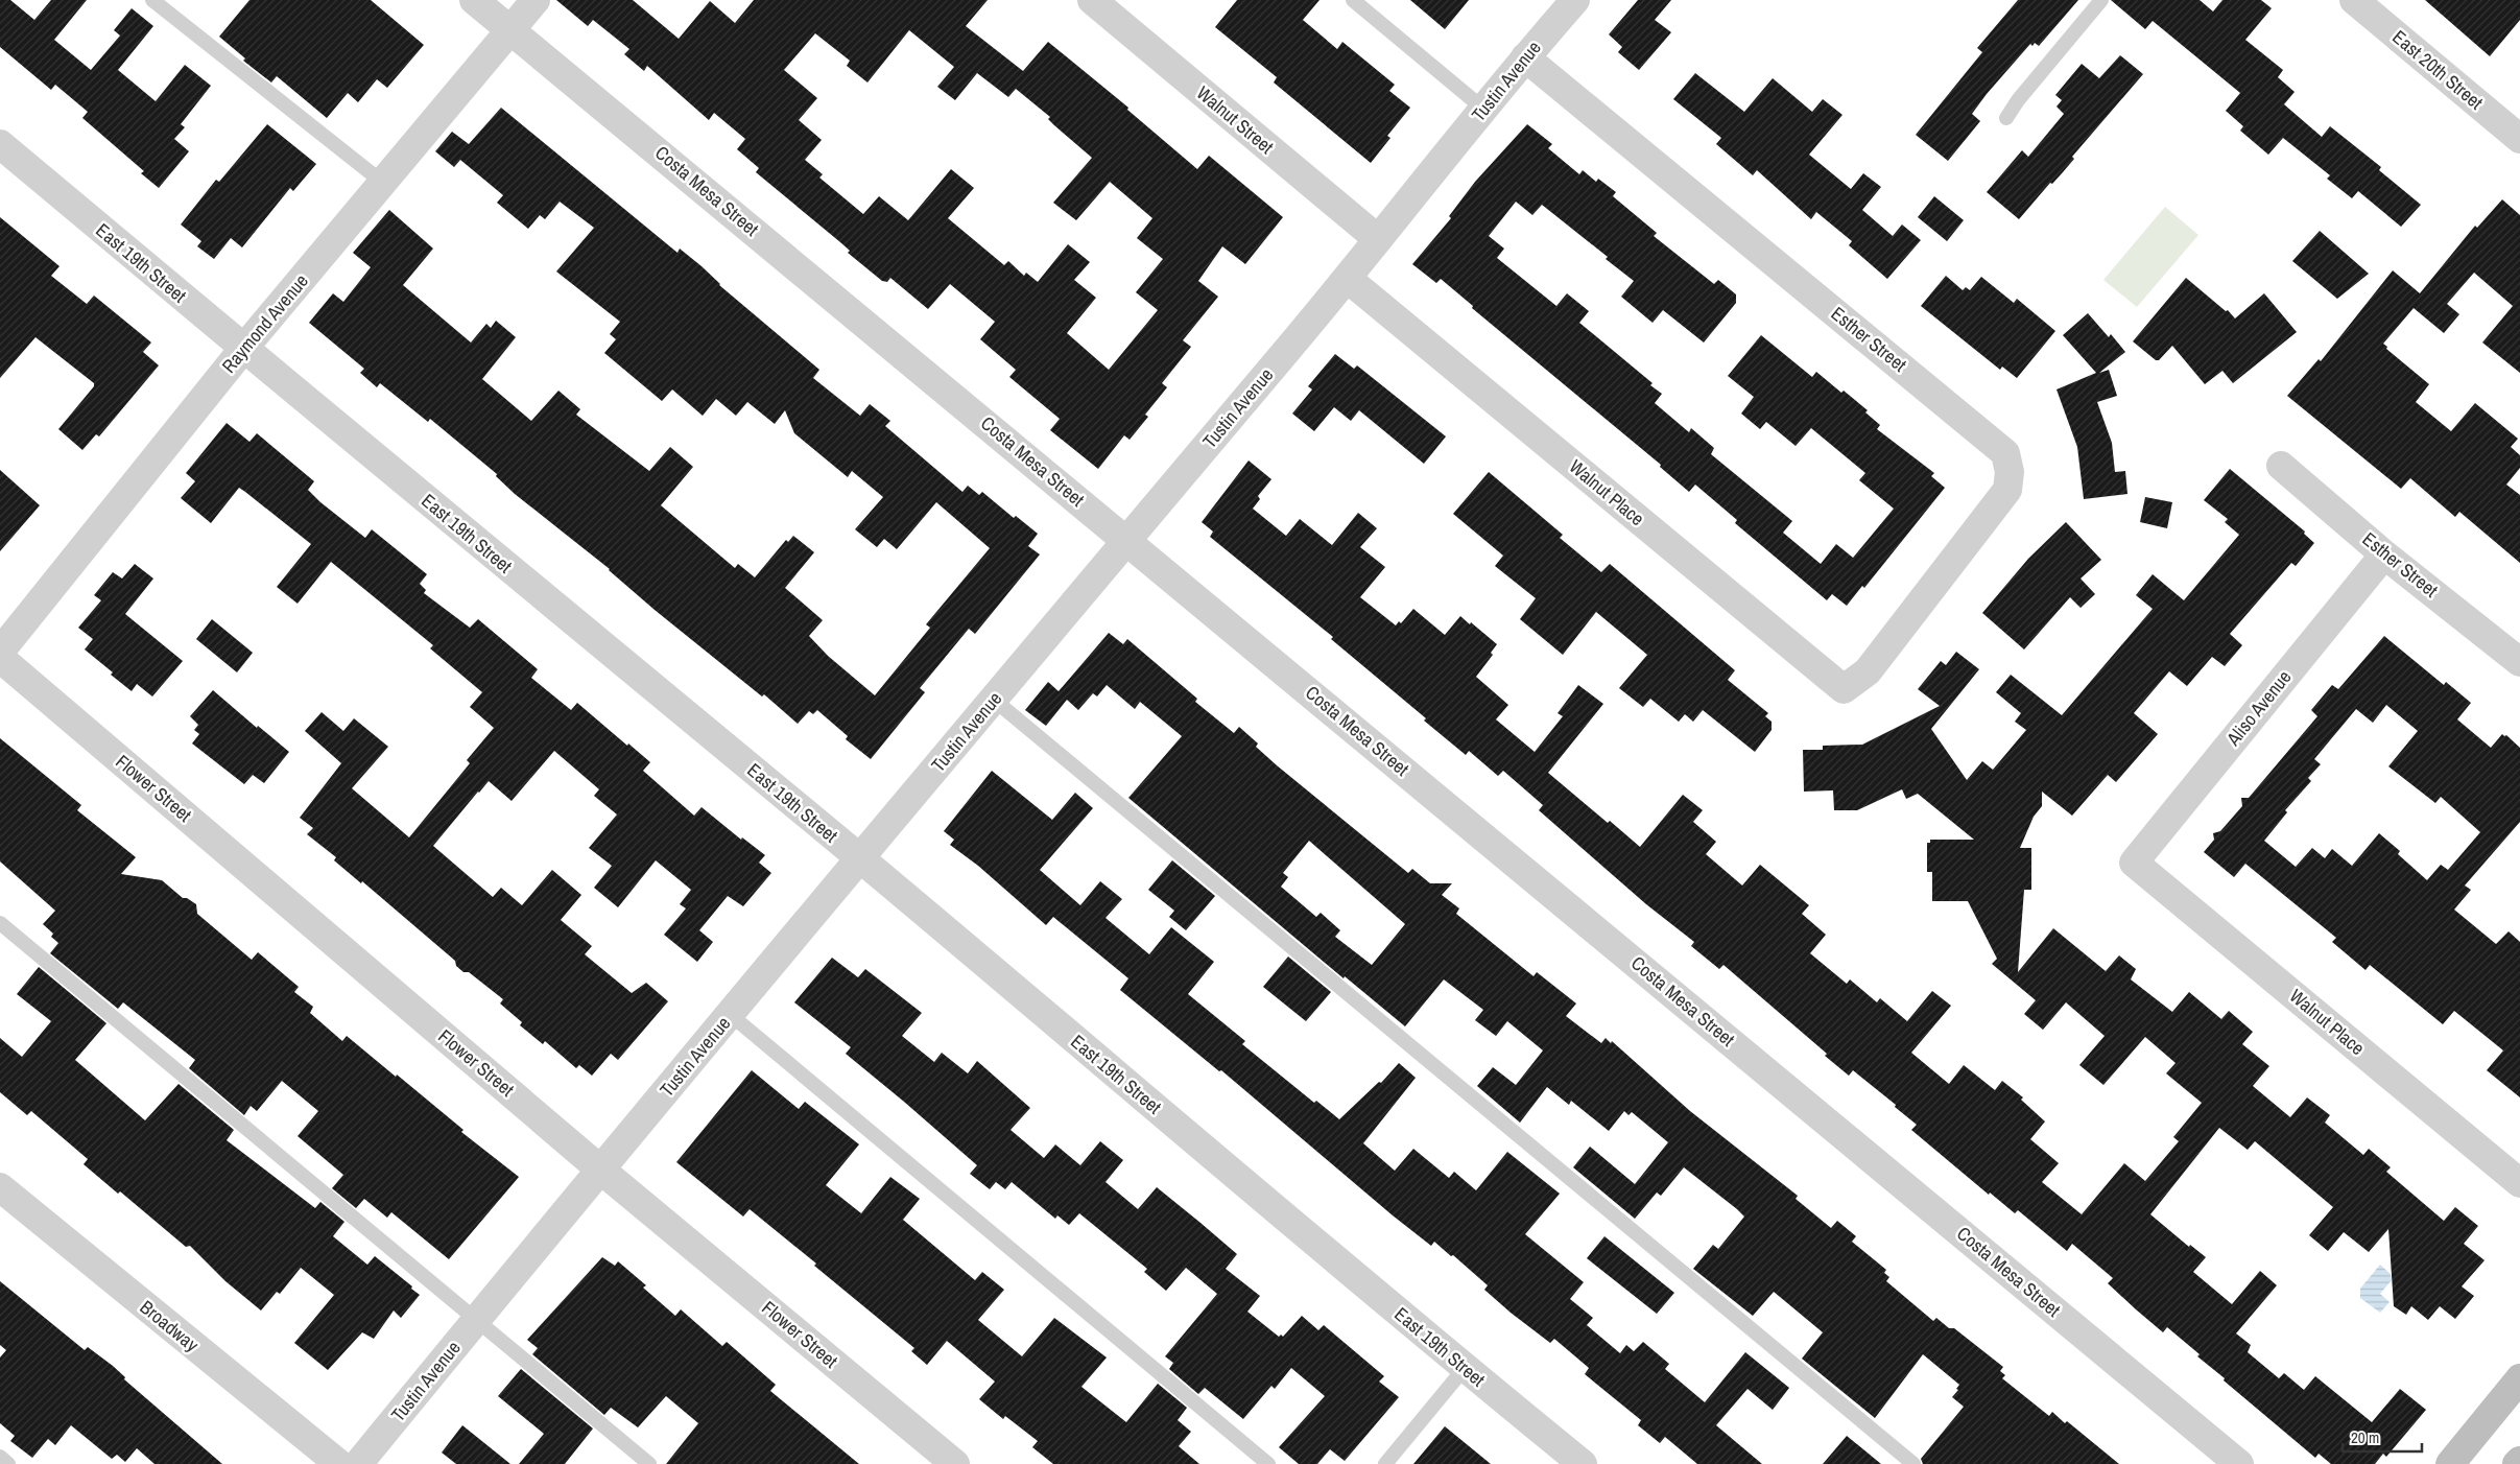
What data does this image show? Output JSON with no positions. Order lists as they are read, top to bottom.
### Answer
{
  "streets": {
    "street": [
      "East 20th Street",
      "Tustin Avenue",
      "Walnut Street",
      "Costa Mesa Street",
      "East 19th Street",
      "Raymond Avenue",
      "Esther Street",
      "Walnut Place",
      "Aliso Avenue",
      "Flower Street",
      "Broadway"
    ]
  },
  "crossings": [
    ["Tustin Avenue", "Walnut Street"],
    ["Tustin Avenue", "Costa Mesa Street"],
    ["Tustin Avenue", "East 19th Street"],
    ["Tustin Avenue", "Esther Street"],
    ["Tustin Avenue", "Walnut Place"],
    ["Tustin Avenue", "Flower Street"],
    ["Costa Mesa Street", "Raymond Avenue"],
    ["East 19th Street", "Raymond Avenue"],
    ["Esther Street", "Walnut Place"],
    ["Esther Street", "Aliso Avenue"],
    ["Walnut Place", "Aliso Avenue"]
  ],
  "scale_bar": "20 m"
}
